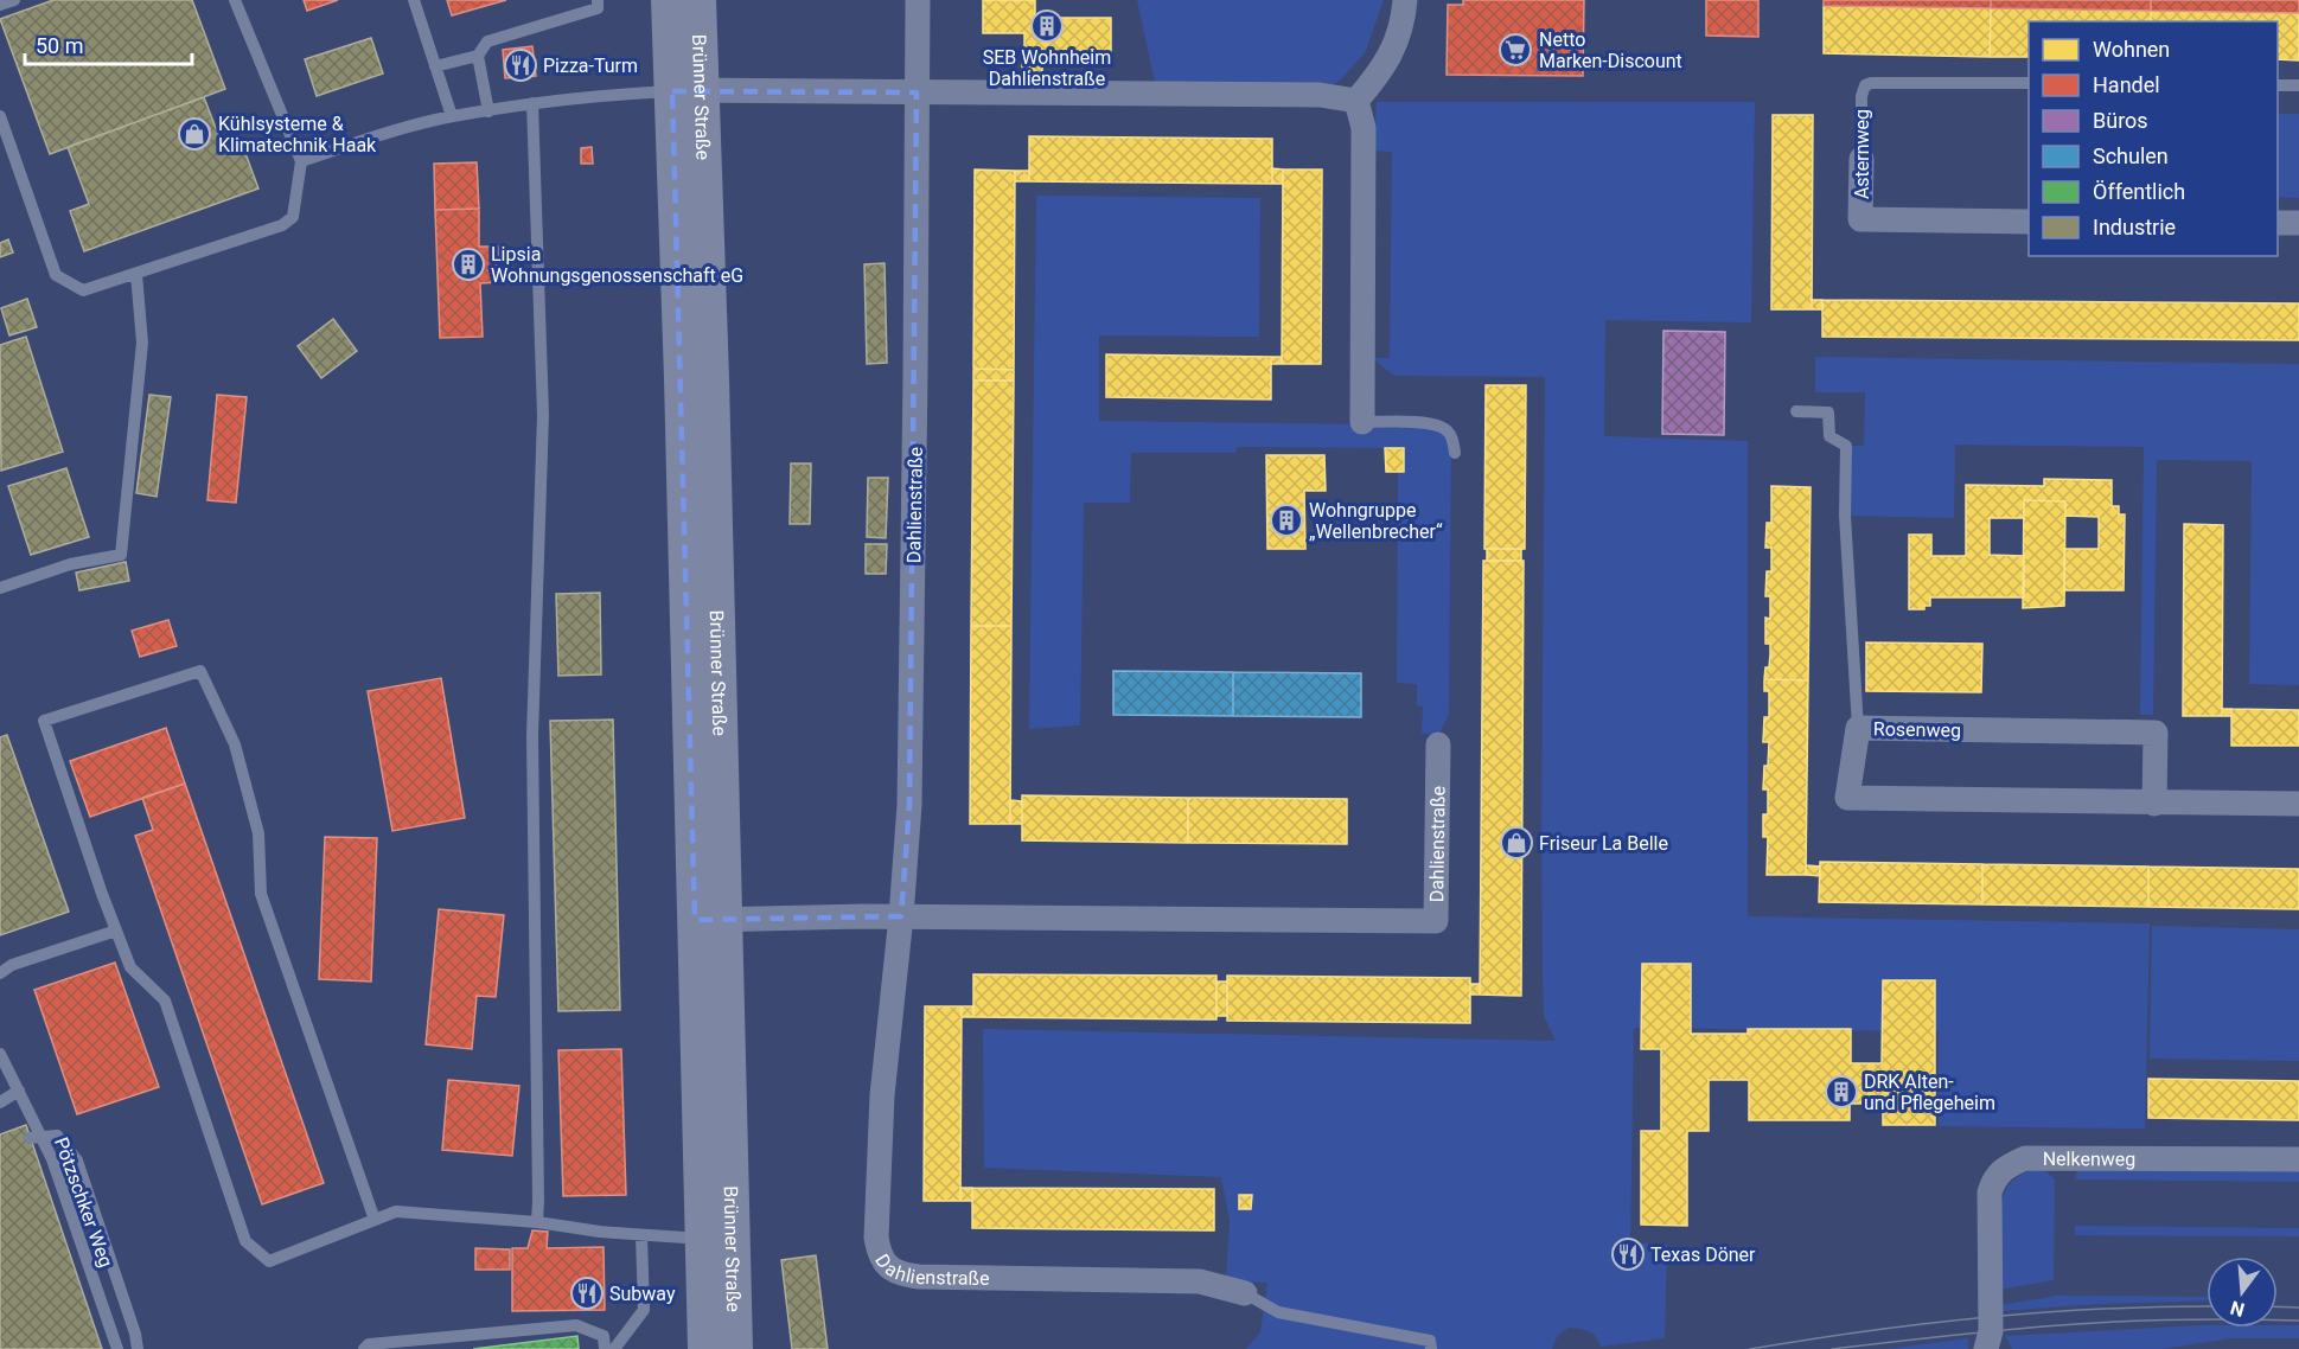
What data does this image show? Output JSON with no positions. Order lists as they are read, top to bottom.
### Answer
{
  "streets": {
    "main road": ["Brünner Straße"],
    "street": [
      "Asternweg",
      "Dahlienstraße",
      "Rosenweg",
      "Nelkenweg"
    ],
    "lane": ["Pötzschker Weg"]
  },
  "crossings": [
    ["Brünner Straße", "Dahlienstraße"]
  ],
  "places": {
    "building": [
      "SEB Wohnheim Dahlienstraße",
      "Lipsia Wohnungsgenossenschaft eG",
      "Wohngruppe „Wellenbrecher“",
      "DRK Alten- und Pflegeheim"
    ],
    "supermarket": ["Netto Marken-Discount"],
    "restaurant": ["Pizza-Turm", "Texas Döner", "Subway"],
    "shop": ["Kühlsysteme & Klimatechnik Haak", "Friseur La Belle"]
  },
  "legend": [
    "Wohnen",
    "Handel",
    "Büros",
    "Schulen",
    "Öffentlich",
    "Industrie"
  ],
  "scale_bar": "50 m",
  "north": "bottom"
}
